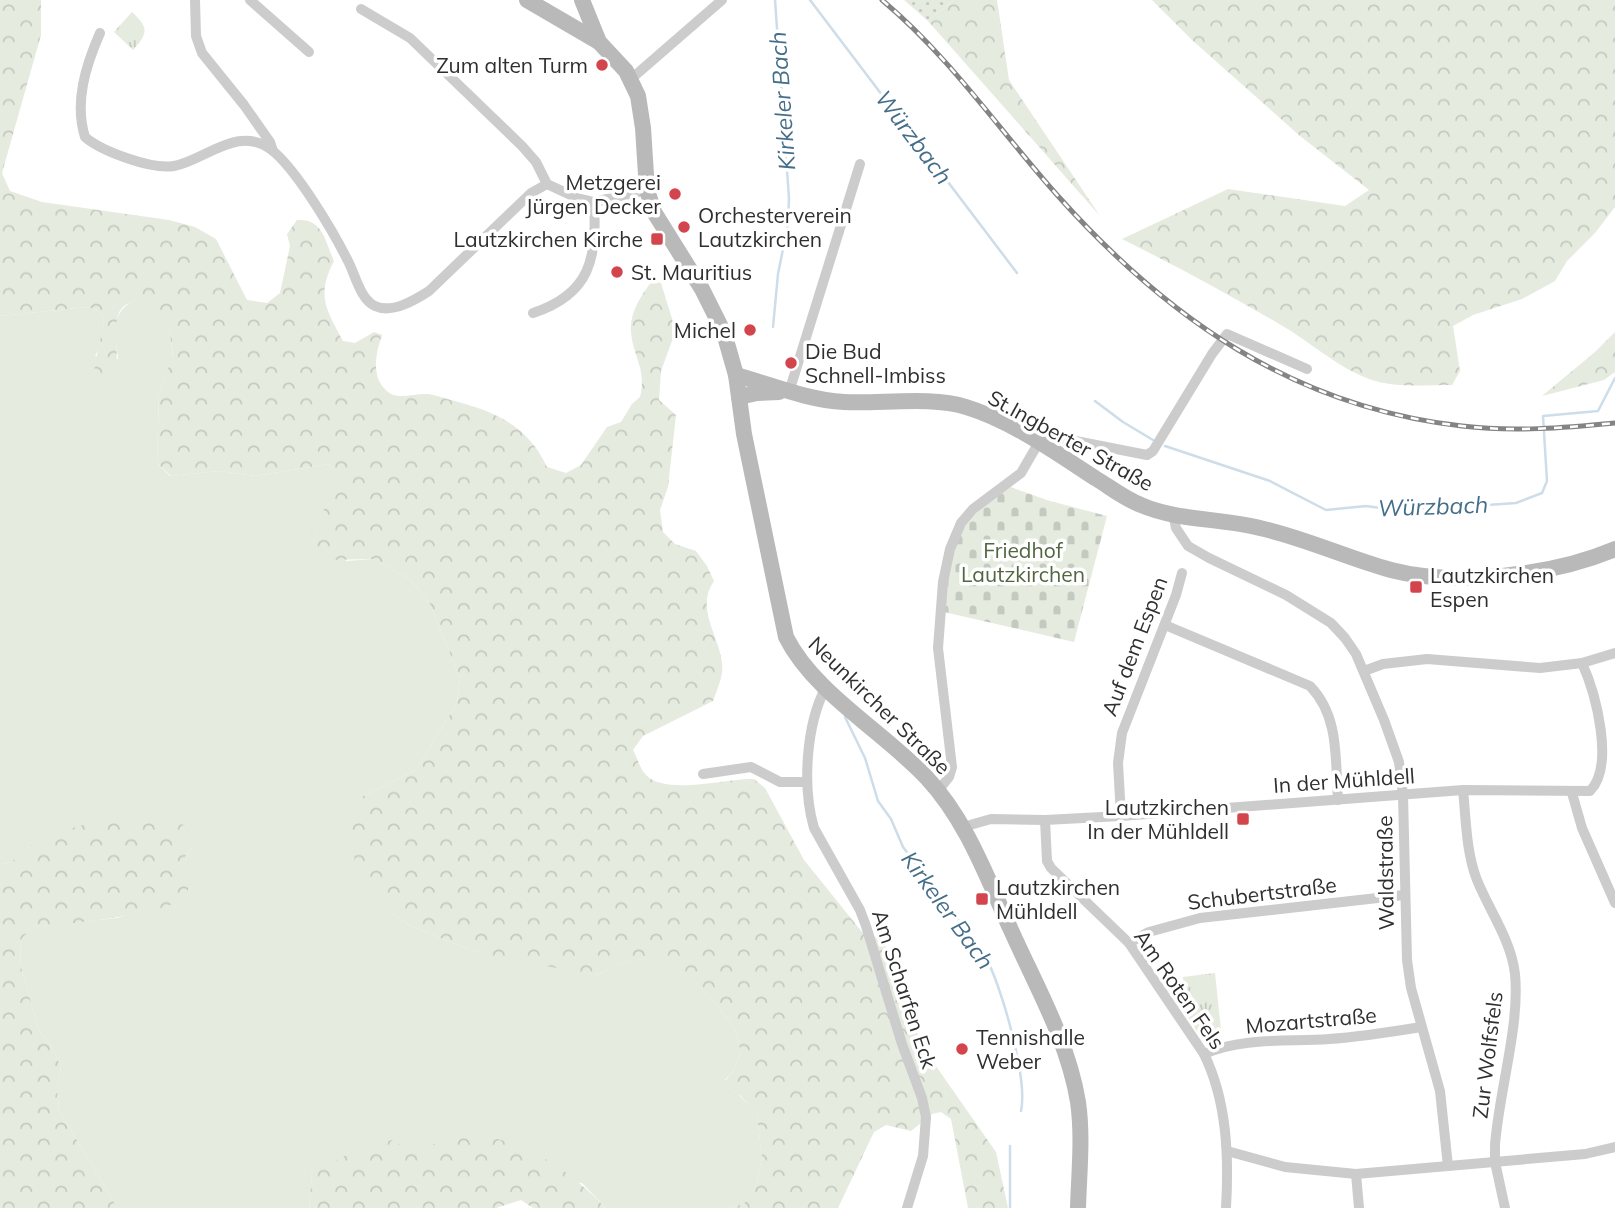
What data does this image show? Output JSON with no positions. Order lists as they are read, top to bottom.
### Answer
{
  "streets": {
    "main road": ["St.Ingberter Straße", "Neunkircher Straße"],
    "street": [
      "Auf dem Espen",
      "In der Mühldell",
      "Waldstraße",
      "Schubertstraße",
      "Am Scharfen Eck",
      "Am Roten Fels",
      "Mozartstraße",
      "Zur Wolfsfels"
    ]
  },
  "crossings": [
    ["St.Ingberter Straße", "Neunkircher Straße"],
    ["St.Ingberter Straße", "Waldstraße"],
    ["Auf dem Espen", "In der Mühldell"],
    ["Neunkircher Straße", "In der Mühldell"],
    ["Neunkircher Straße", "Am Scharfen Eck"],
    ["In der Mühldell", "Waldstraße"],
    ["In der Mühldell", "Am Roten Fels"],
    ["In der Mühldell", "Zur Wolfsfels"],
    ["Waldstraße", "Schubertstraße"],
    ["Waldstraße", "Mozartstraße"],
    ["Schubertstraße", "Am Roten Fels"],
    ["Am Roten Fels", "Mozartstraße"]
  ],
  "water": ["Kirkeler Bach", "Würzbach"],
  "parks": ["Friedhof Lautzkirchen"],
  "places": {
    "other": [
      "Zum alten Turm",
      "Metzgerei Jürgen Decker",
      "Orchesterverein Lautzkirchen",
      "St. Mauritius",
      "Michel",
      "Die Bud Schnell-Imbiss",
      "Tennishalle Weber"
    ],
    "transit": [
      "Lautzkirchen Kirche",
      "Lautzkirchen Espen",
      "Lautzkirchen In der Mühldell",
      "Lautzkirchen Mühldell"
    ]
  }
}
